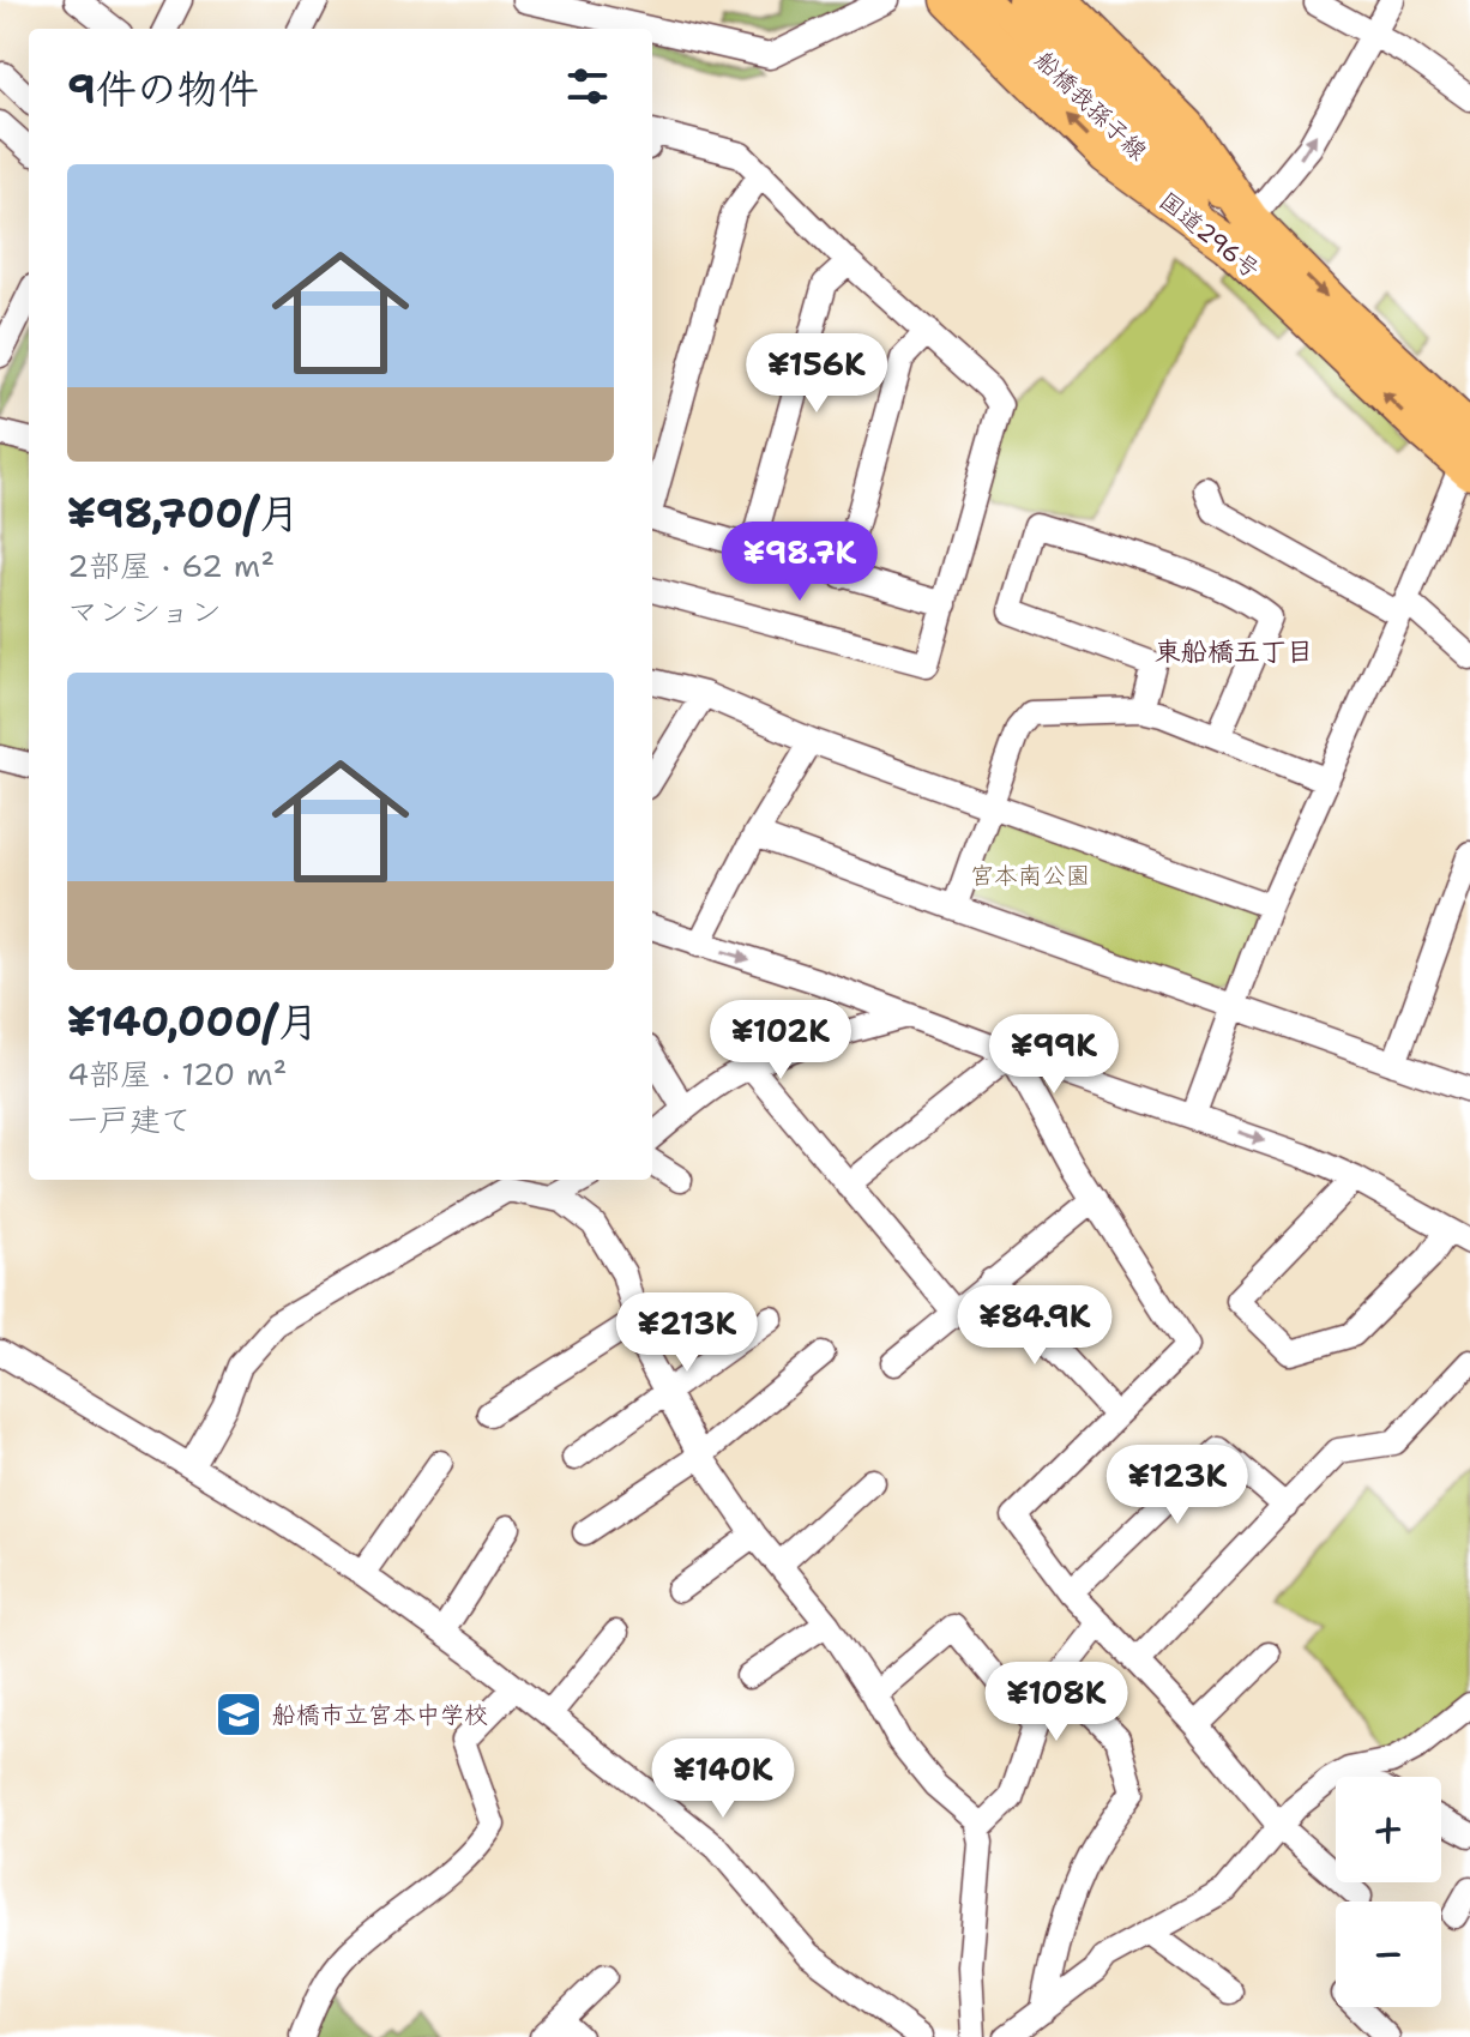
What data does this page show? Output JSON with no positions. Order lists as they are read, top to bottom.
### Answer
{
  "streets": {
    "highway": ["国道296号"],
    "main road": ["船橋我孫子線"]
  },
  "districts": ["東船橋五丁目"],
  "parks": ["宮本南公園"],
  "places": {
    "school or university": ["船橋市立宮本中学校"]
  },
  "page": {
    "heading": "9件の物件",
    "list": [
      {
        "name": "¥98,700/月",
        "note": "2部屋 · 62 m² · マンション"
      },
      {
        "name": "¥140,000/月",
        "note": "4部屋 · 120 m² · 一戸建て"
      }
    ],
    "price": [
      "¥156K",
      "¥98.7K",
      "¥102K",
      "¥99K",
      "¥84.9K",
      "¥213K",
      "¥123K",
      "¥108K",
      "¥140K"
    ],
    "map_buttons": ["+", "−"]
  }
}
